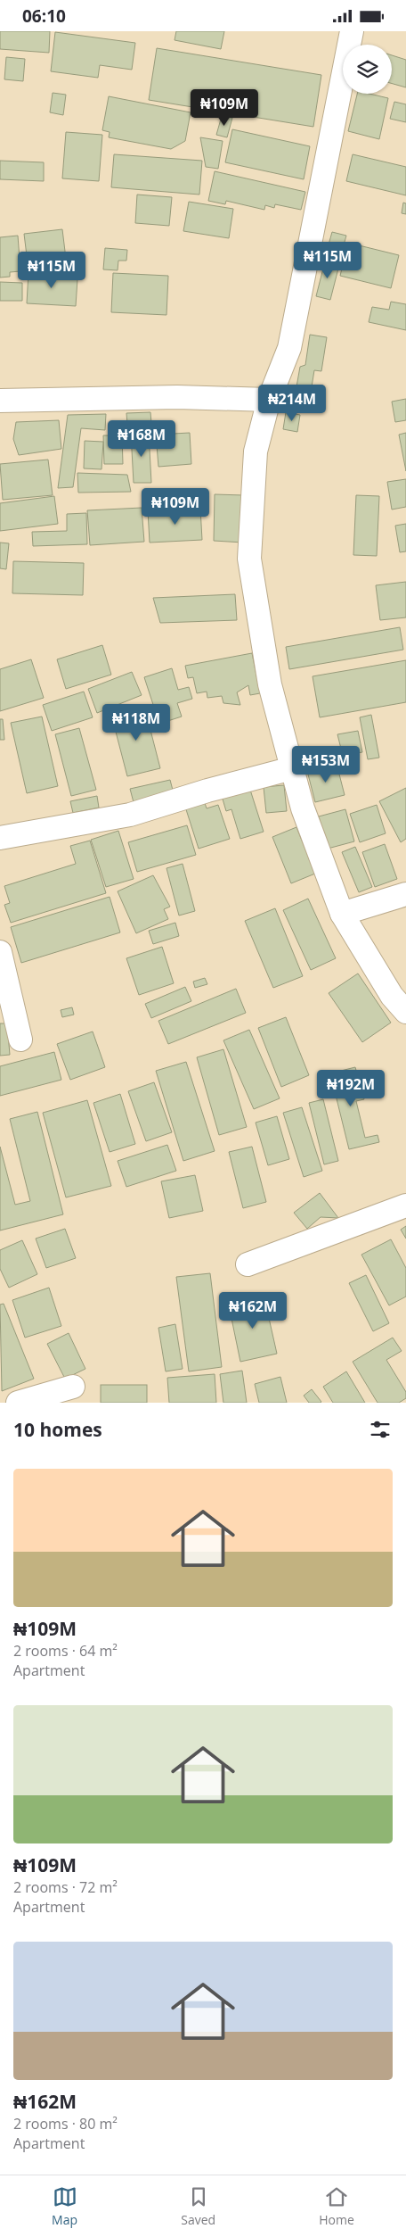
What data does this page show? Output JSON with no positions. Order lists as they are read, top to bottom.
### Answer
{
  "page": {
    "status": "06:10",
    "price": [
      "₦109M",
      "₦115M",
      "₦115M",
      "₦214M",
      "₦168M",
      "₦109M",
      "₦118M",
      "₦153M",
      "₦192M",
      "₦162M"
    ],
    "heading": "10 homes",
    "list": [
      {
        "name": "₦109M",
        "note": "2 rooms · 64 m² · Apartment"
      },
      {
        "name": "₦109M",
        "note": "2 rooms · 72 m² · Apartment"
      },
      {
        "name": "₦162M",
        "note": "2 rooms · 80 m² · Apartment"
      }
    ],
    "tabs": ["Map", "Saved", "Home"]
  }
}
